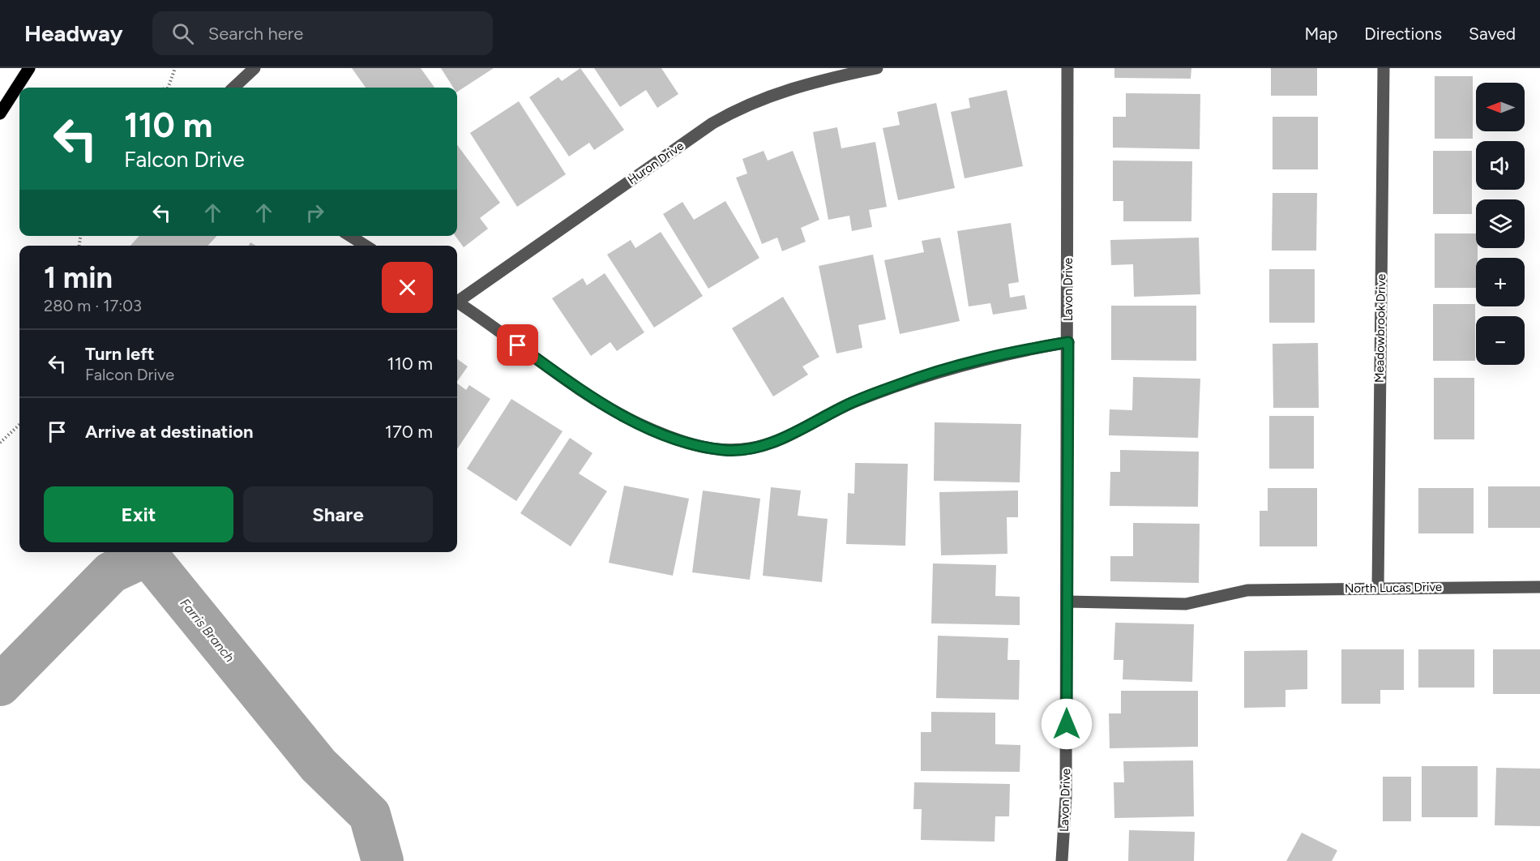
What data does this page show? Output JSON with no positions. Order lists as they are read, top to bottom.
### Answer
{
  "streets": {
    "street": [
      "Huron Drive",
      "Lavon Drive",
      "Meadowbrook Drive",
      "North Lucas Drive"
    ]
  },
  "crossings": [
    ["Lavon Drive", "North Lucas Drive"],
    ["Meadowbrook Drive", "North Lucas Drive"]
  ],
  "water": ["Farris Branch"],
  "north": "left",
  "page": {
    "header": "Headway",
    "search": "Search here",
    "nav": ["Map", "Directions", "Saved"],
    "map_buttons": ["+", "−"],
    "turn": ["110 m", "Falcon Drive"],
    "heading": ["1 min", "280 m · 17:03"],
    "list": [
      {
        "name": "Turn left",
        "note": "Falcon Drive",
        "value": "110 m"
      },
      {
        "name": "Arrive at destination",
        "value": "170 m"
      }
    ],
    "buttons": ["Exit", "Share"]
  }
}
